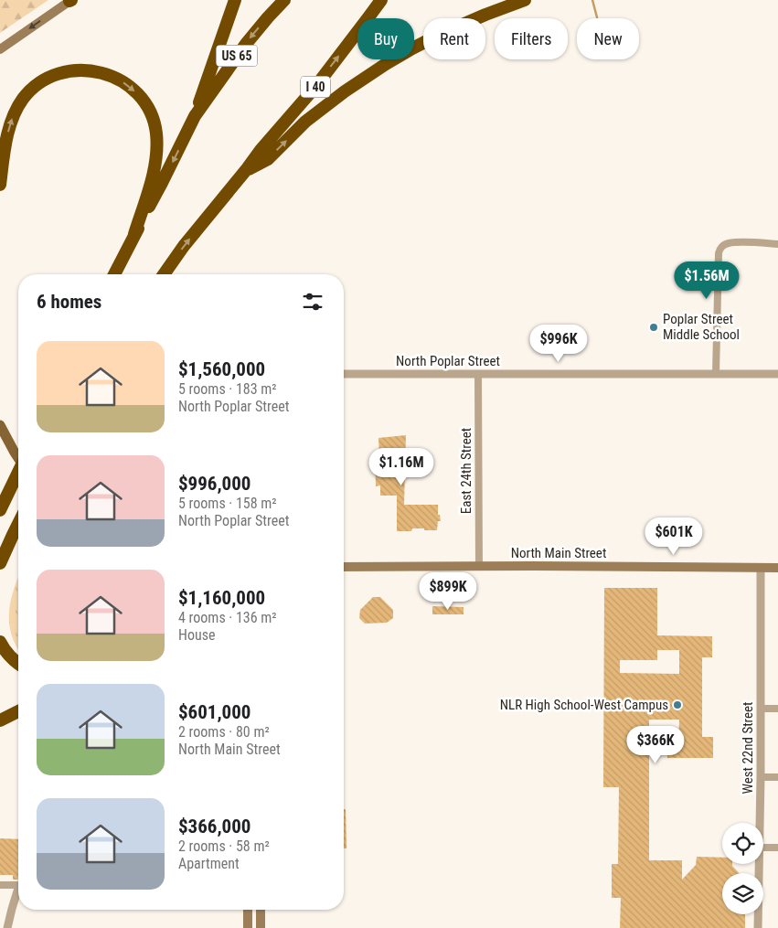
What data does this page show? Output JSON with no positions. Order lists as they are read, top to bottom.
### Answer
{
  "streets": {
    "highway": ["US 65", "I 40"],
    "main road": ["North Main Street"],
    "street": ["North Poplar Street", "East 24th Street", "West 22nd Street"]
  },
  "crossings": [
    ["North Poplar Street", "East 24th Street"],
    ["East 24th Street", "North Main Street"],
    ["North Main Street", "West 22nd Street"]
  ],
  "places": ["Poplar Street Middle School", "NLR High School-West Campus"],
  "page": {
    "chip": [
      "Buy",
      "Rent",
      "Filters",
      "New"
    ],
    "price": [
      "$1.56M",
      "$996K",
      "$1.16M",
      "$601K",
      "$899K",
      "$366K"
    ],
    "heading": "6 homes",
    "list": [
      {
        "name": "$1,560,000",
        "note": "5 rooms · 183 m² · North Poplar Street"
      },
      {
        "name": "$996,000",
        "note": "5 rooms · 158 m² · North Poplar Street"
      },
      {
        "name": "$1,160,000",
        "note": "4 rooms · 136 m² · House"
      },
      {
        "name": "$601,000",
        "note": "2 rooms · 80 m² · North Main Street"
      },
      {
        "name": "$366,000",
        "note": "2 rooms · 58 m² · Apartment"
      }
    ]
  }
}
